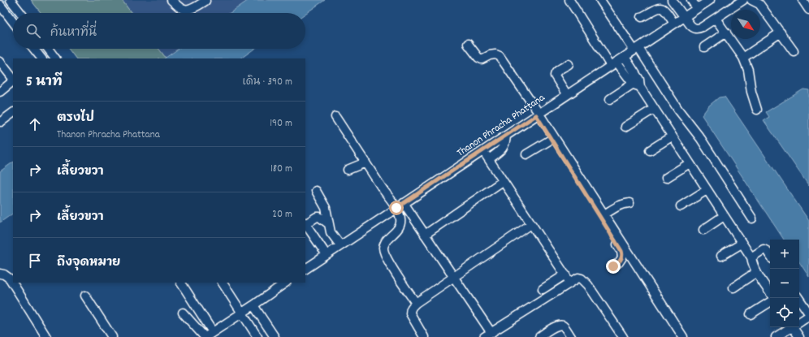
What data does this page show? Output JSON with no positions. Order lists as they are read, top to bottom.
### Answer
{
  "streets": {
    "street": ["Thanon Phracha Phattana"]
  },
  "north": "bottom right",
  "page": {
    "search": "ค้นหาที่นี่",
    "heading": ["5 นาที", "เดิน · 390 m"],
    "list": [
      ["ตรงไป", "Thanon Phracha Phattana", "190 m"],
      ["เลี้ยวขวา", "180 m"],
      ["เลี้ยวขวา", "20 m"],
      "ถึงจุดหมาย"
    ],
    "map_buttons": ["+", "−"]
  }
}
